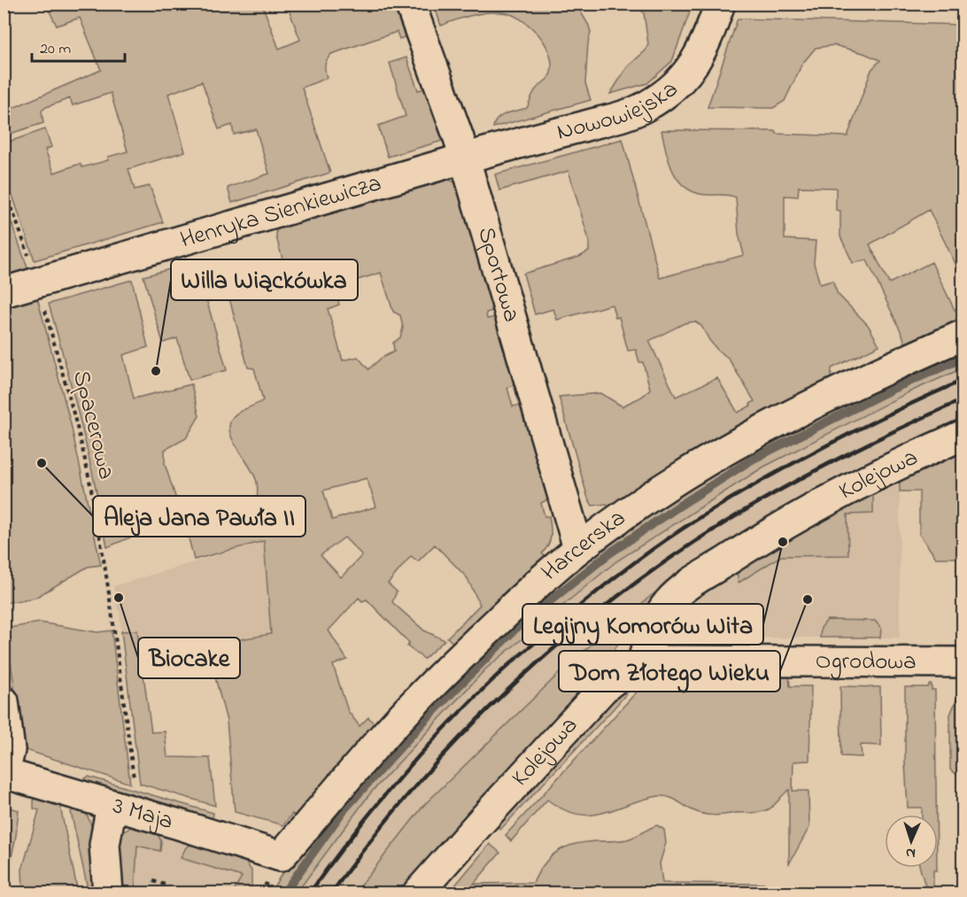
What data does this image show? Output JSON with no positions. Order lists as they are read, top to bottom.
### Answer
{
  "streets": {
    "street": [
      "Nowowiejska",
      "Henryka Sienkiewicza",
      "Sportowa",
      "Kolejowa",
      "Harcerska",
      "Ogrodowa",
      "3 Maja"
    ],
    "path": ["Spacerowa"]
  },
  "crossings": [
    ["Nowowiejska", "Henryka Sienkiewicza"],
    ["Nowowiejska", "Sportowa"],
    ["Henryka Sienkiewicza", "Sportowa"],
    ["Sportowa", "Harcerska"],
    ["Kolejowa", "Ogrodowa"],
    ["Harcerska", "3 Maja"]
  ],
  "places": [
    "Willa Wiąckówka",
    "Aleja Jana Pawła II",
    "Legijny Komorów Wita",
    "Biocake",
    "Dom Złotego Wieku"
  ],
  "scale_bar": "20 m",
  "north": "bottom"
}
